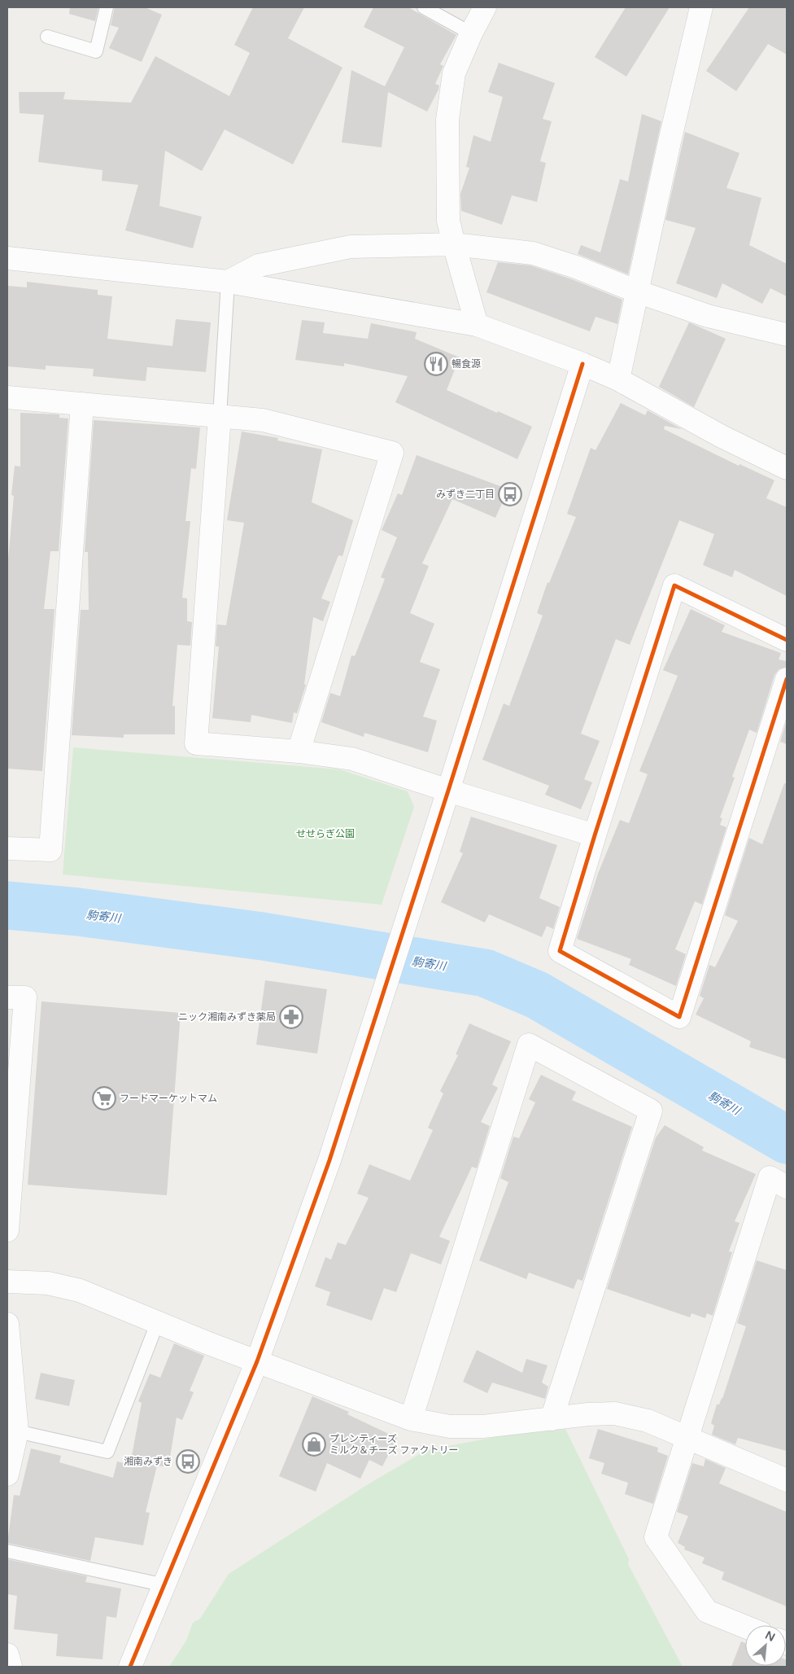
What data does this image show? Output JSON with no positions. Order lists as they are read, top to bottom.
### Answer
{
  "water": ["駒寄川"],
  "parks": ["せせらぎ公園"],
  "places": {
    "restaurant": ["暢食源"],
    "bus stop": ["みずき二丁目", "湘南みずき"],
    "pharmacy": ["ニック湘南みずき薬局"],
    "supermarket": ["フードマーケットマム"],
    "shop": ["プレンティーズ ミルク＆チーズ ファクトリー"]
  },
  "north": "top right"
}
